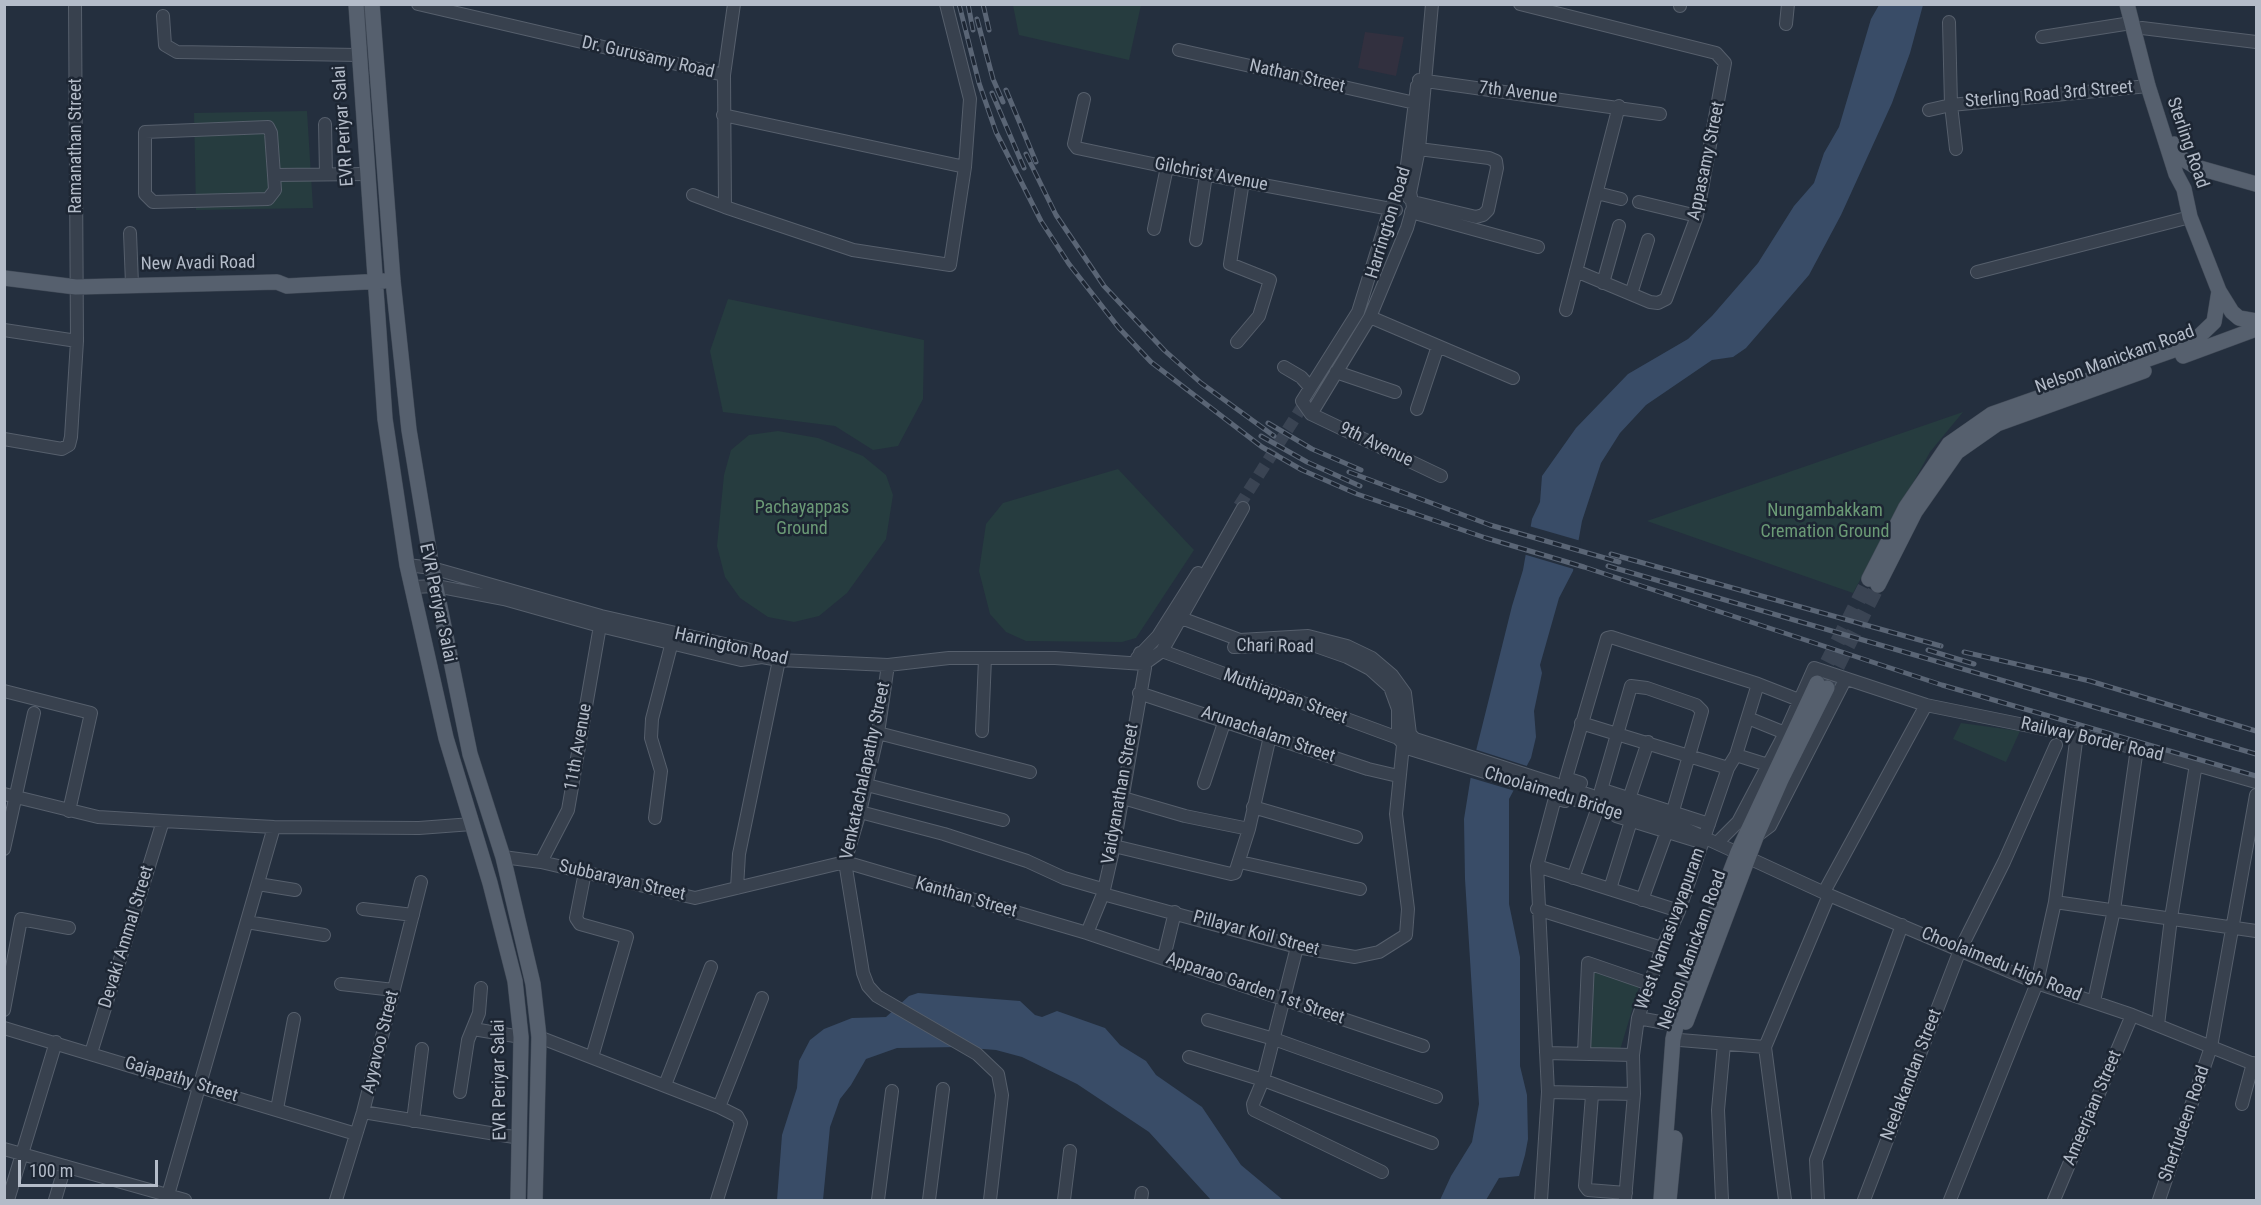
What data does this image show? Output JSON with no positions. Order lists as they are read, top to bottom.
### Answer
{
  "streets": {
    "main road": [
      "EVR Periyar Salai",
      "Sterling Road",
      "New Avadi Road",
      "Nelson Manickam Road"
    ],
    "street": [
      "Dr. Gurusamy Road",
      "Nathan Street",
      "7th Avenue",
      "Sterling Road 3rd Street",
      "Ramanathan Street",
      "Appasamy Street",
      "Gilchrist Avenue",
      "Harrington Road",
      "9th Avenue",
      "Chari Road",
      "Muthiappan Street",
      "Arunachalam Street",
      "Railway Border Road",
      "11th Avenue",
      "Venkatachalapathy Street",
      "Vaidyanathan Street",
      "Choolaimedu Bridge",
      "Subbarayan Street",
      "Kanthan Street",
      "West Namasivayapuram",
      "Pillayar Koil Street",
      "Devaki Ammal Street",
      "Choolaimedu High Road",
      "Apparao Garden 1st Street",
      "Ayyavoo Street",
      "Neelakandan Street",
      "Gajapathy Street",
      "Ameerjaan Street",
      "Sherfudeen Road"
    ]
  },
  "crossings": [
    ["Nathan Street", "Harrington Road"],
    ["7th Avenue", "Harrington Road"],
    ["Sterling Road 3rd Street", "Sterling Road"],
    ["EVR Periyar Salai", "New Avadi Road"],
    ["EVR Periyar Salai", "Subbarayan Street"],
    ["Sterling Road", "Nelson Manickam Road"],
    ["Ramanathan Street", "New Avadi Road"],
    ["Gilchrist Avenue", "Harrington Road"],
    ["Harrington Road", "9th Avenue"],
    ["Harrington Road", "11th Avenue"],
    ["Harrington Road", "Venkatachalapathy Street"],
    ["Harrington Road", "Vaidyanathan Street"],
    ["Nelson Manickam Road", "Choolaimedu High Road"],
    ["Chari Road", "Muthiappan Street"],
    ["Chari Road", "Arunachalam Street"],
    ["Chari Road", "Choolaimedu Bridge"],
    ["Chari Road", "Pillayar Koil Street"],
    ["Muthiappan Street", "Choolaimedu Bridge"],
    ["Arunachalam Street", "Vaidyanathan Street"],
    ["Railway Border Road", "Choolaimedu High Road"],
    ["11th Avenue", "Subbarayan Street"],
    ["Venkatachalapathy Street", "Subbarayan Street"],
    ["Venkatachalapathy Street", "Kanthan Street"],
    ["Venkatachalapathy Street", "Pillayar Koil Street"],
    ["Vaidyanathan Street", "Kanthan Street"],
    ["Vaidyanathan Street", "Pillayar Koil Street"],
    ["Vaidyanathan Street", "Apparao Garden 1st Street"],
    ["Choolaimedu Bridge", "Choolaimedu High Road"],
    ["Subbarayan Street", "Kanthan Street"],
    ["Kanthan Street", "Apparao Garden 1st Street"],
    ["West Namasivayapuram", "Choolaimedu High Road"],
    ["Devaki Ammal Street", "Gajapathy Street"],
    ["Choolaimedu High Road", "Neelakandan Street"],
    ["Choolaimedu High Road", "Ameerjaan Street"],
    ["Choolaimedu High Road", "Sherfudeen Road"],
    ["Ayyavoo Street", "Gajapathy Street"]
  ],
  "parks": ["Pachayappas Ground", "Nungambakkam Cremation Ground"],
  "scale_bar": "100 m"
}
